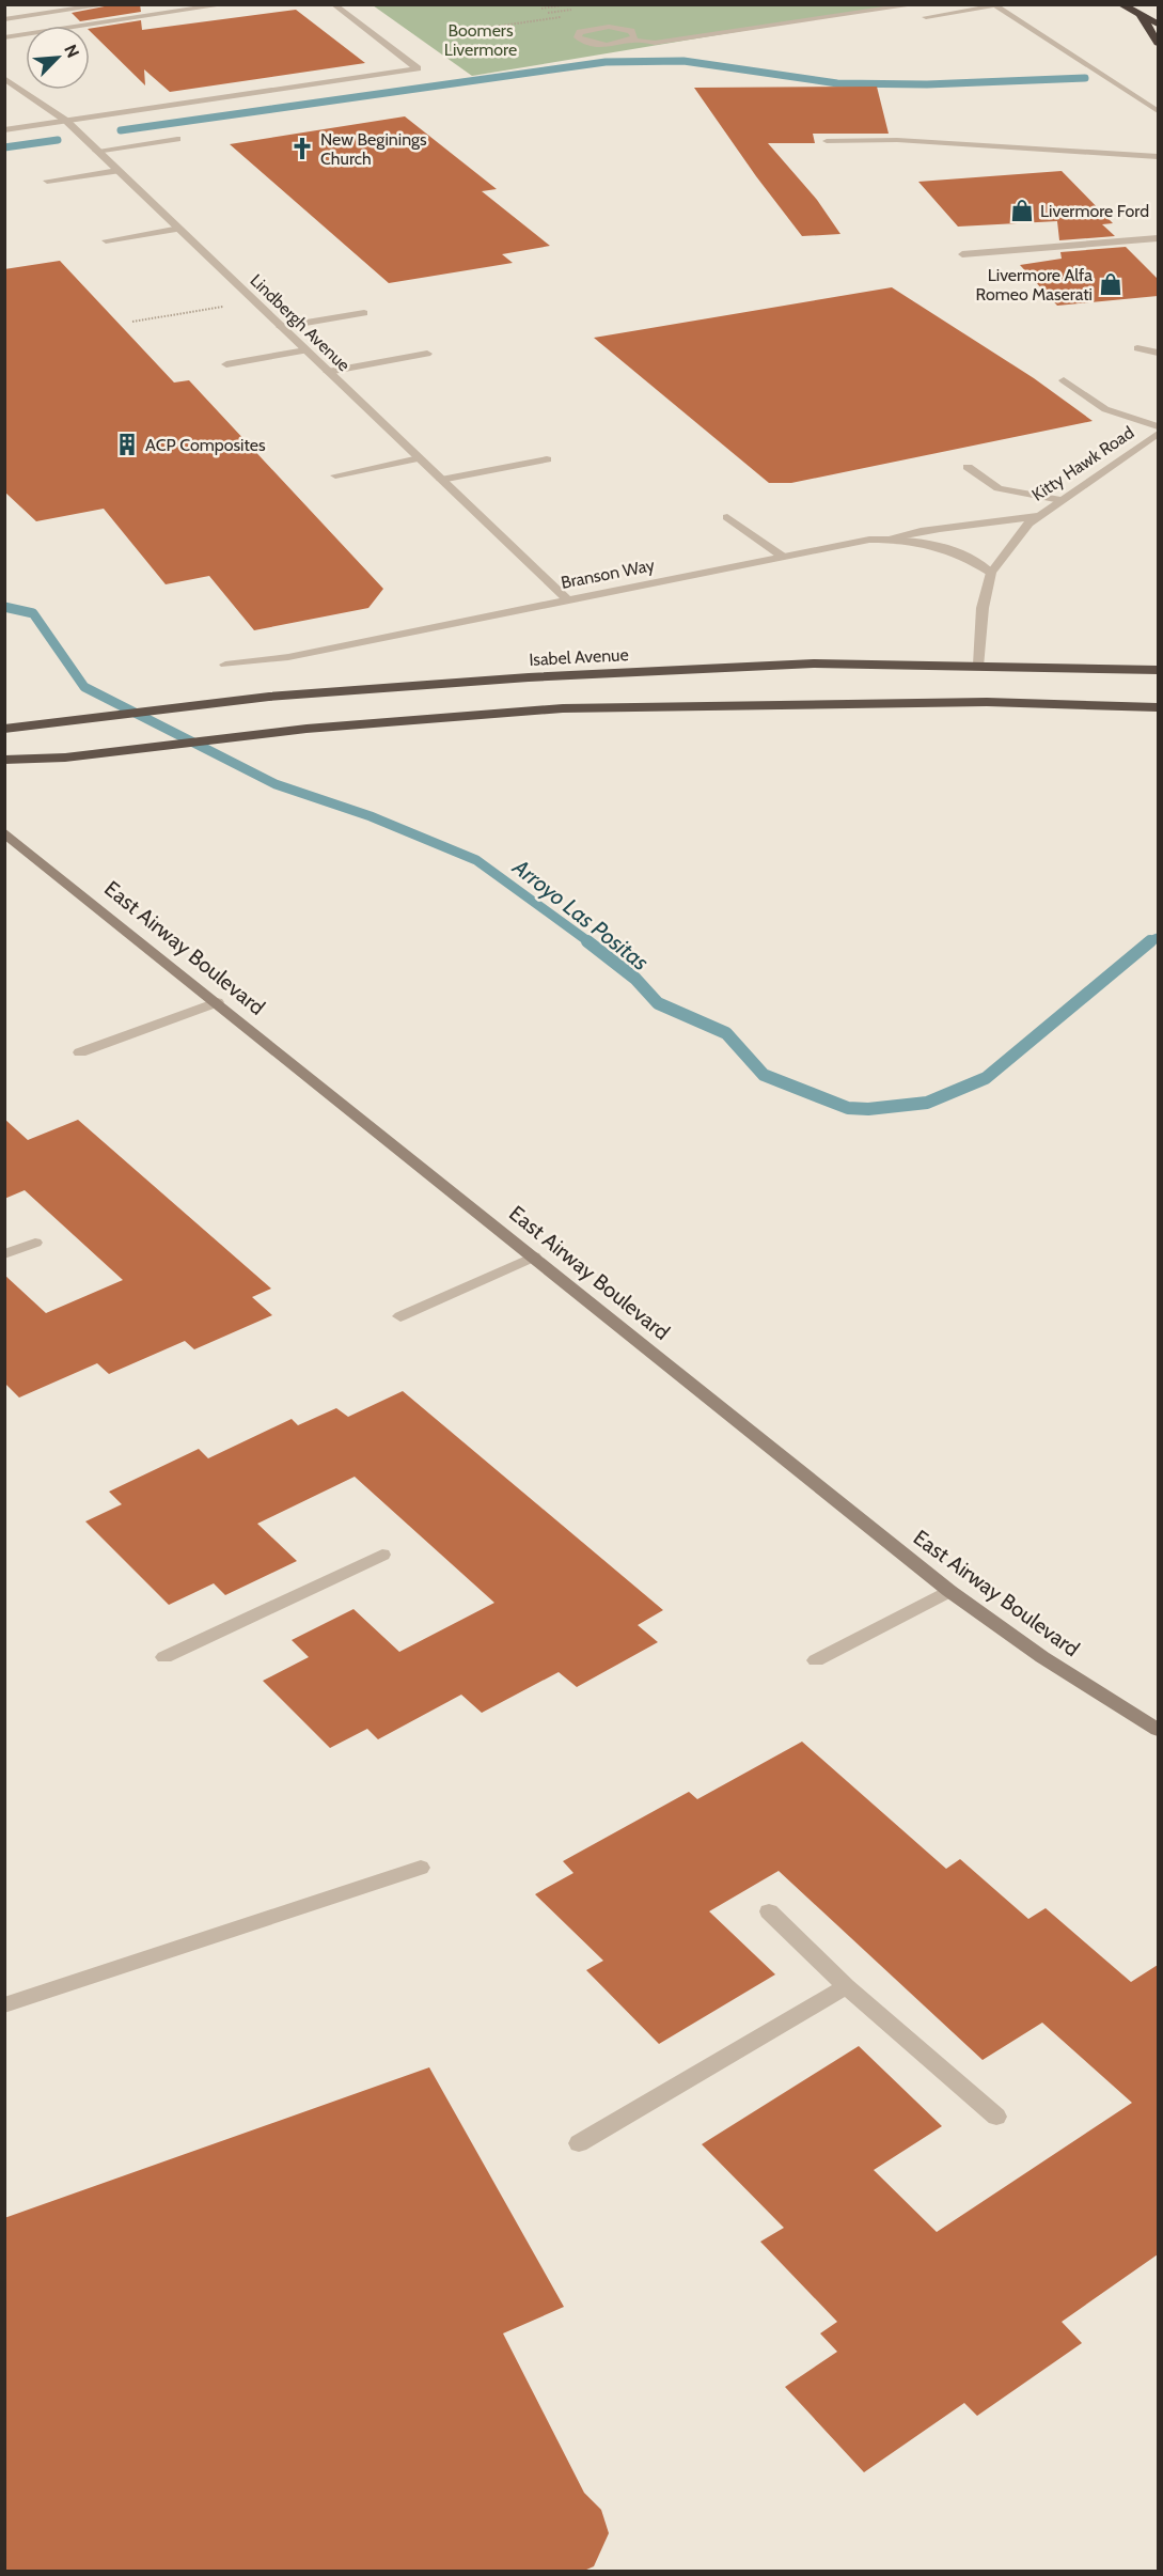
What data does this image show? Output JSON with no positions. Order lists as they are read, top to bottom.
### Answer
{
  "streets": {
    "highway": ["Isabel Avenue"],
    "main road": ["East Airway Boulevard"],
    "street": ["Lindbergh Avenue", "Kitty Hawk Road", "Branson Way"]
  },
  "crossings": [
    ["Lindbergh Avenue", "Branson Way"],
    ["Kitty Hawk Road", "Branson Way"],
    ["Kitty Hawk Road", "Isabel Avenue"]
  ],
  "water": ["Arroyo Las Positas"],
  "parks": ["Boomers Livermore"],
  "places": {
    "church": ["New Beginings Church"],
    "shop": ["Livermore Ford", "Livermore Alfa Romeo Maserati"],
    "building": ["ACP Composites"]
  },
  "north": "top right"
}
